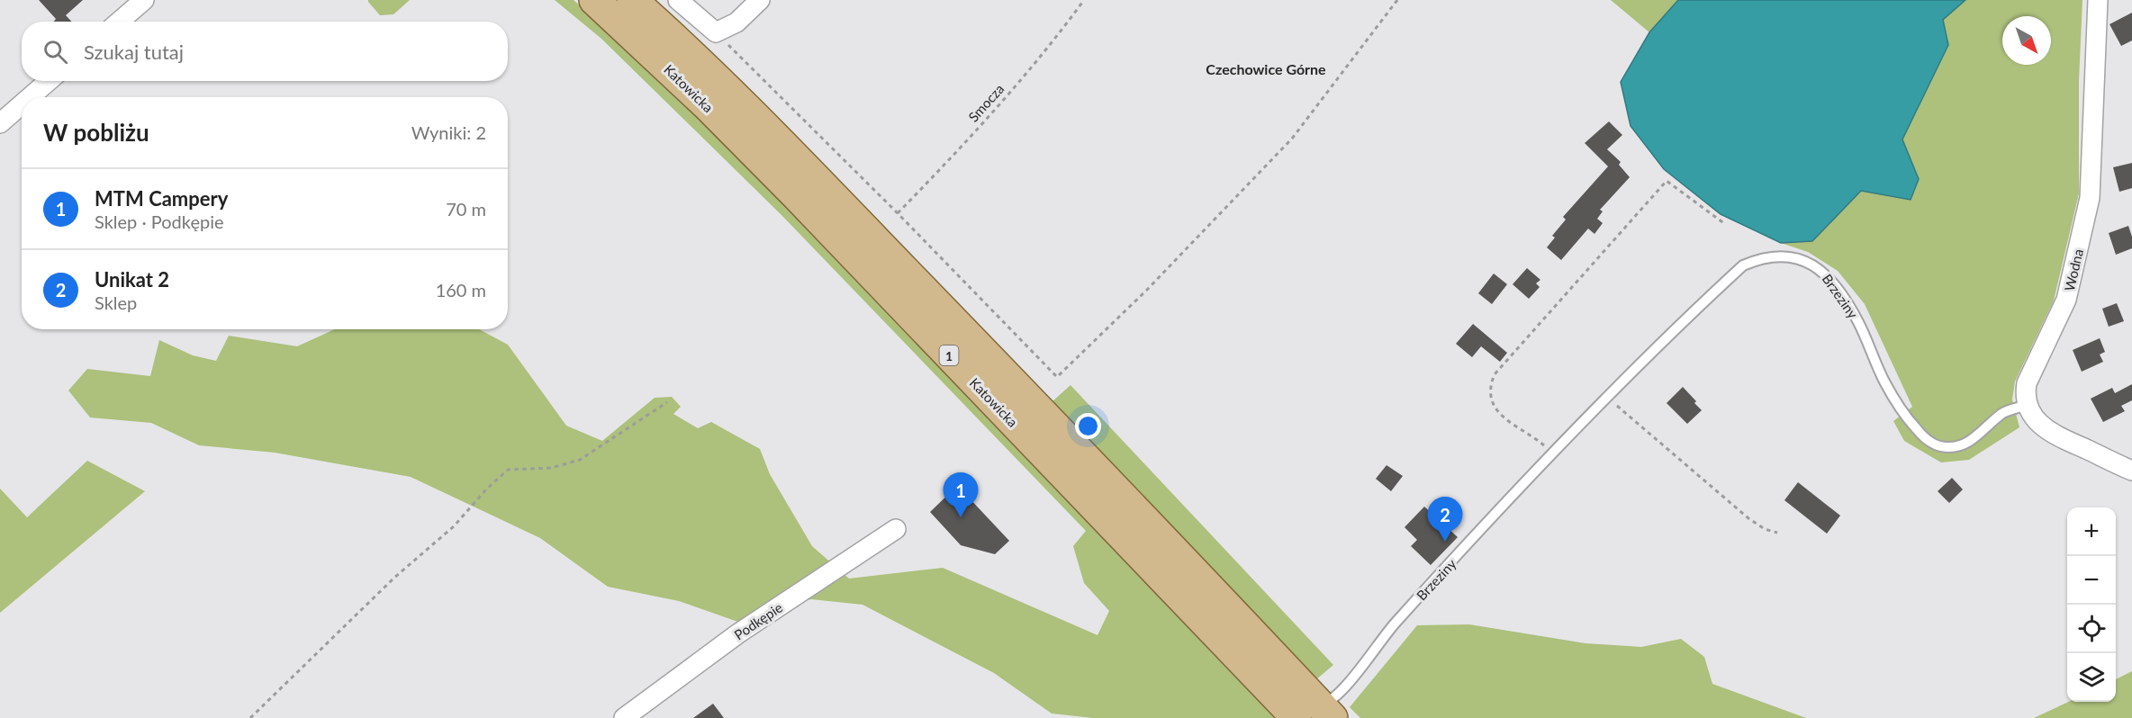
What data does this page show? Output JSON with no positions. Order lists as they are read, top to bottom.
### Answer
{
  "streets": {
    "main road": ["Katowicka", "1"],
    "street": ["Wodna", "Podkępie"],
    "lane": ["Brzeziny"],
    "path": ["Smocza"]
  },
  "crossings": [
    ["Katowicka", "Brzeziny"],
    ["Wodna", "Brzeziny"]
  ],
  "districts": ["Czechowice Górne"],
  "north": "bottom right",
  "page": {
    "search": "Szukaj tutaj",
    "heading": ["W pobliżu", "Wyniki: 2"],
    "list": [
      {
        "mark": "1",
        "name": "MTM Campery",
        "note": "Sklep · Podkępie",
        "value": "70 m"
      },
      {
        "mark": "2",
        "name": "Unikat 2",
        "note": "Sklep",
        "value": "160 m"
      }
    ],
    "pins": ["1", "2"],
    "map_buttons": ["+", "−"]
  }
}
